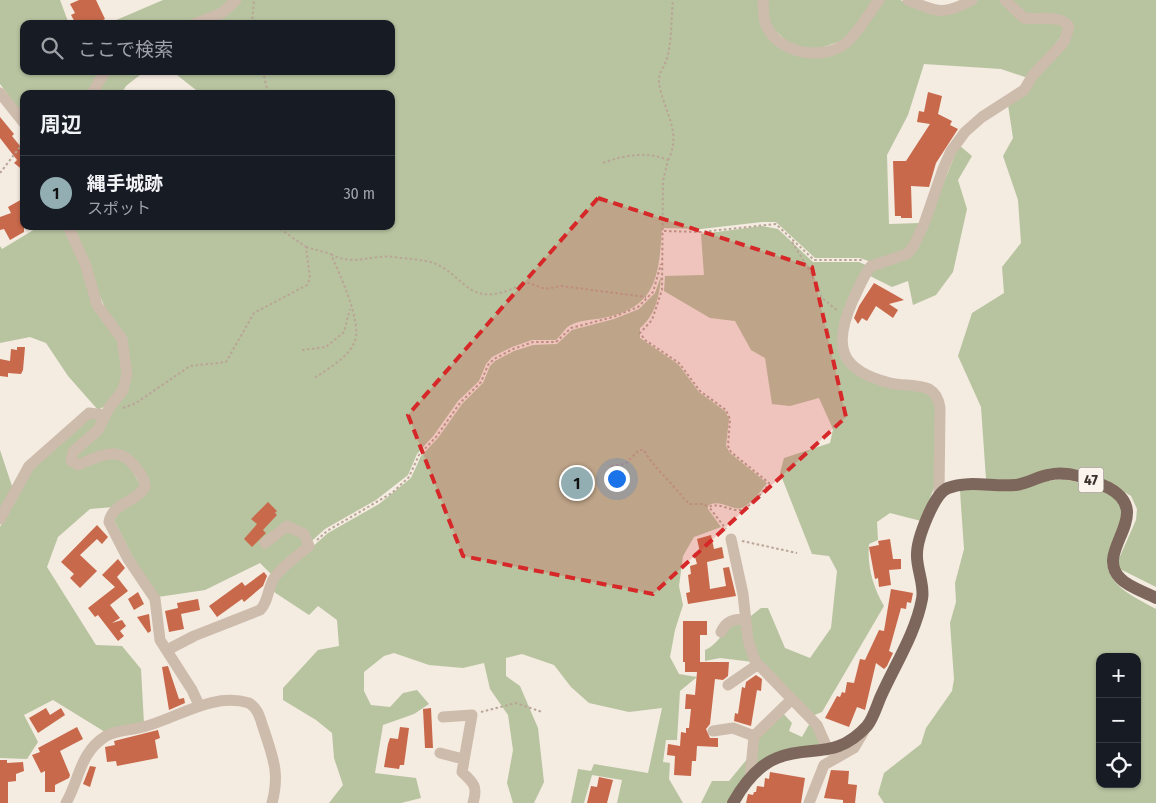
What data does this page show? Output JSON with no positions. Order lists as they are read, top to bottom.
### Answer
{
  "streets": {
    "main road": ["47"]
  },
  "page": {
    "search": "ここで検索",
    "heading": "周辺",
    "list": [
      {
        "mark": "1",
        "name": "縄手城跡",
        "note": "スポット",
        "value": "30 m"
      }
    ],
    "pins": "1",
    "map_buttons": ["+", "−"]
  }
}
